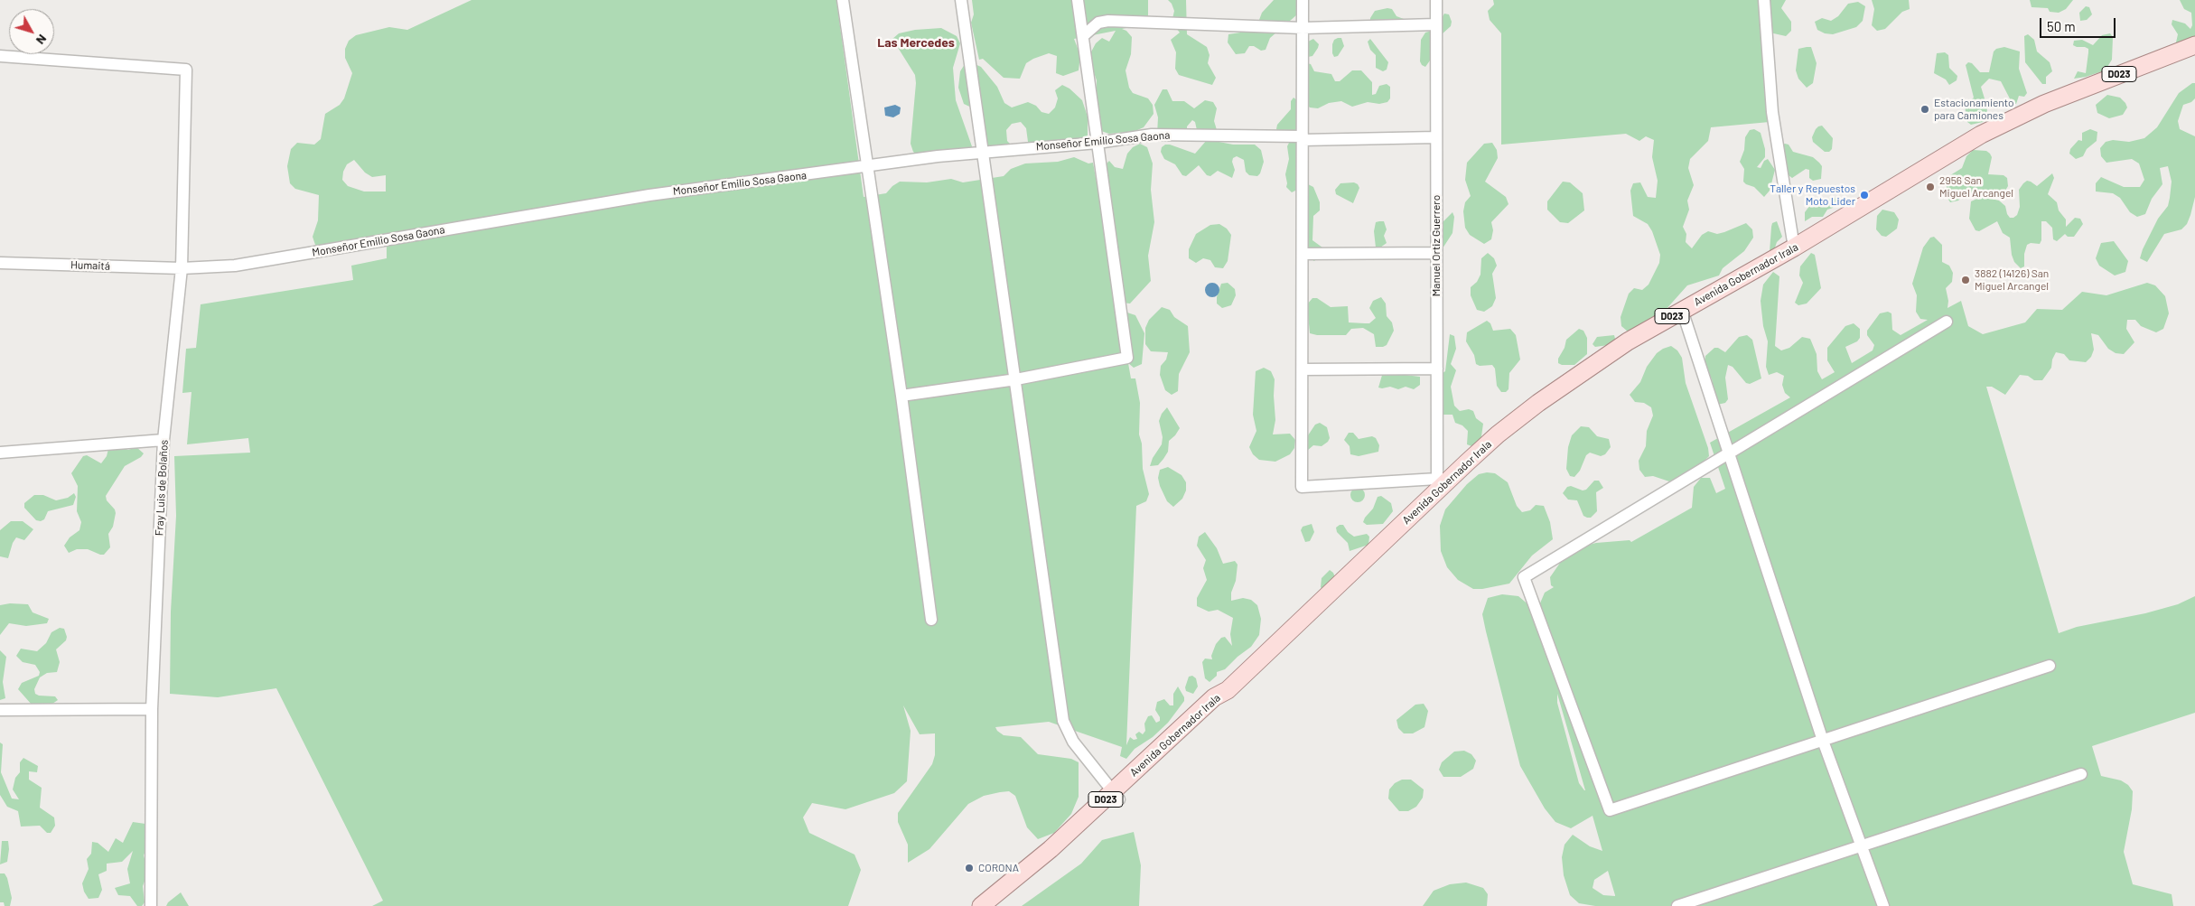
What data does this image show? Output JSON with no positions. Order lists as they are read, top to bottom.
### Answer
{
  "streets": {
    "main road": ["D023", "Avenida Gobernador Irala"],
    "street": [
      "Monseñor Emilio Sosa Gaona",
      "Manuel Ortiz Guerrero",
      "Humaitá",
      "Fray Luis de Bolaños"
    ]
  },
  "crossings": [
    ["Monseñor Emilio Sosa Gaona", "Manuel Ortiz Guerrero"],
    ["Monseñor Emilio Sosa Gaona", "Humaitá"],
    ["Monseñor Emilio Sosa Gaona", "Fray Luis de Bolaños"],
    ["Manuel Ortiz Guerrero", "Avenida Gobernador Irala"],
    ["Humaitá", "Fray Luis de Bolaños"]
  ],
  "districts": ["Las Mercedes"],
  "places": [
    "Estacionamiento para Camiones",
    "2956 San Miguel Arcangel",
    "Taller y Repuestos Moto Lider",
    "3882 (14126) San Miguel Arcangel",
    "CORONA"
  ],
  "scale_bar": "50 m",
  "north": "bottom right"
}
